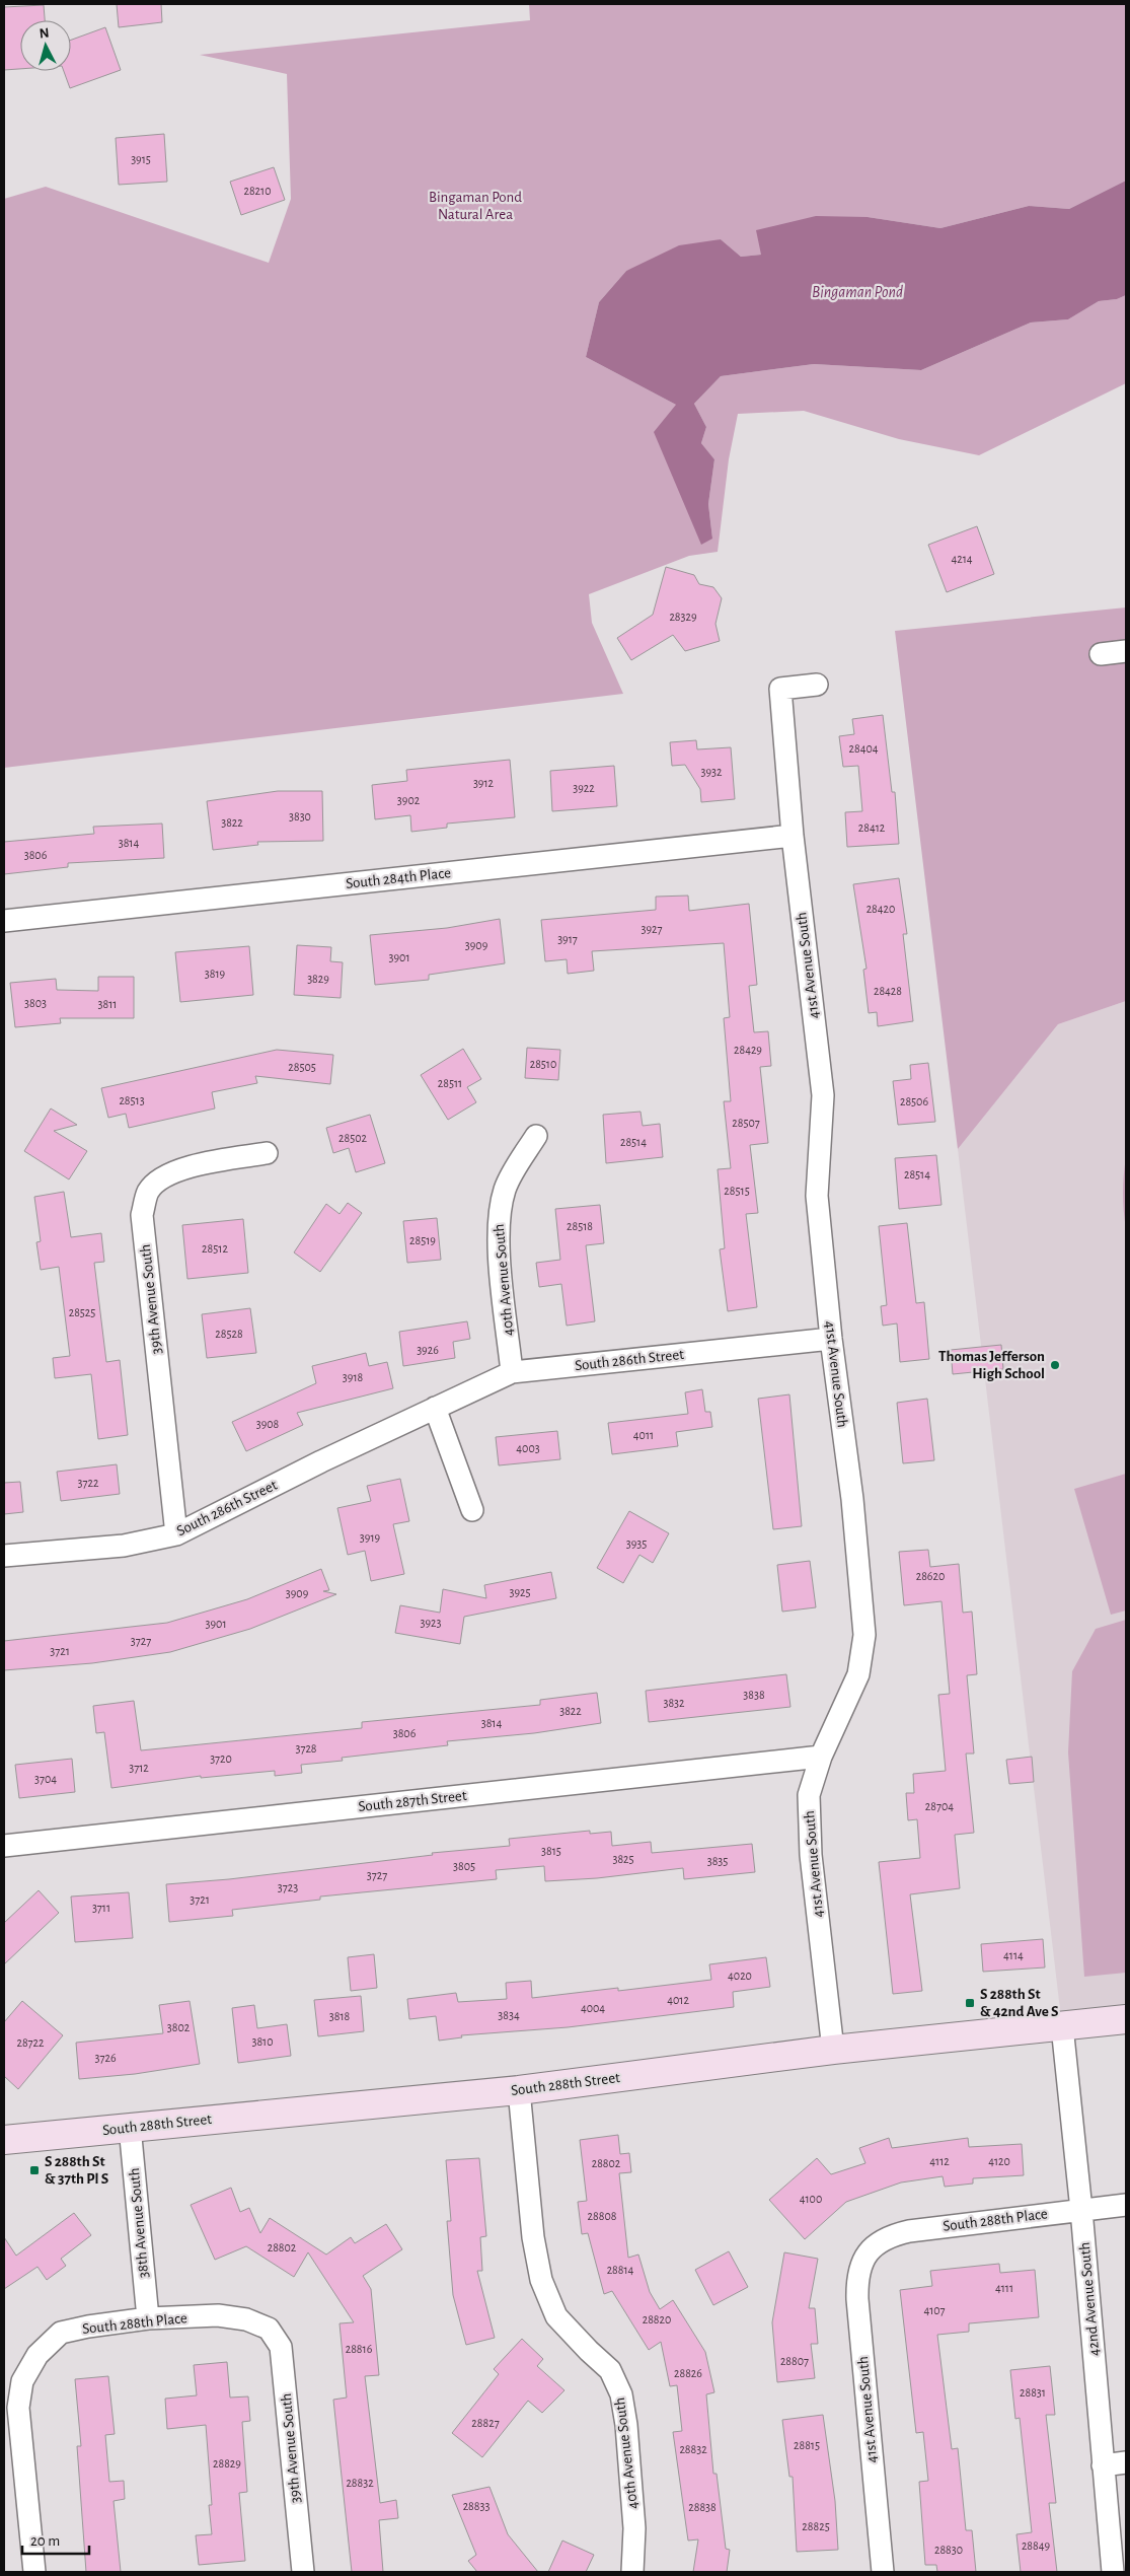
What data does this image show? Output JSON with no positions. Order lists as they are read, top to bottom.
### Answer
{
  "streets": {
    "main road": ["South 288th Street"],
    "street": [
      "South 284th Place",
      "41st Avenue South",
      "40th Avenue South",
      "39th Avenue South",
      "South 286th Street",
      "South 287th Street",
      "South 288th Place",
      "38th Avenue South",
      "42nd Avenue South"
    ]
  },
  "crossings": [
    ["South 284th Place", "41st Avenue South"],
    ["41st Avenue South", "South 286th Street"],
    ["41st Avenue South", "South 287th Street"],
    ["41st Avenue South", "South 288th Street"],
    ["41st Avenue South", "South 288th Place"],
    ["40th Avenue South", "South 286th Street"],
    ["40th Avenue South", "South 288th Street"],
    ["39th Avenue South", "South 286th Street"],
    ["39th Avenue South", "South 288th Place"],
    ["South 288th Street", "38th Avenue South"],
    ["South 288th Street", "42nd Avenue South"],
    ["South 288th Place", "38th Avenue South"],
    ["South 288th Place", "42nd Avenue South"]
  ],
  "water": ["Bingaman Pond"],
  "parks": ["Bingaman Pond Natural Area"],
  "places": {
    "other": ["Thomas Jefferson High School"],
    "transit": ["S 288th St & 42nd Ave S", "S 288th St & 37th Pl S"]
  },
  "house_numbers": [
    "3915",
    "28210",
    "4214",
    "28329",
    "28404",
    "3932",
    "3912",
    "3922",
    "3902",
    "3830",
    "3822",
    "28412",
    "3814",
    "3806",
    "28420",
    "3927",
    "3917",
    "3909",
    "3901",
    "3819",
    "3829",
    "28428",
    "3803",
    "3811",
    "28429",
    "28510",
    "28505",
    "28511",
    "28513",
    "28506",
    "28507",
    "28502",
    "28514",
    "28514",
    "28515",
    "28518",
    "28519",
    "28512",
    "28525",
    "28528",
    "3926",
    "3918",
    "3908",
    "4011",
    "4003",
    "3722",
    "3919",
    "3935",
    "28620",
    "3925",
    "3909",
    "3923",
    "3901",
    "3727",
    "3721",
    "3838",
    "3832",
    "3822",
    "3814",
    "3806",
    "3728",
    "3720",
    "3712",
    "3704",
    "28704",
    "3815",
    "3825",
    "3835",
    "3805",
    "3727",
    "3723",
    "3721",
    "3711",
    "4114",
    "4020",
    "4012",
    "4004",
    "3834",
    "3818",
    "3802",
    "3810",
    "28722",
    "3726",
    "4112",
    "4120",
    "28802",
    "4100",
    "28808",
    "28802",
    "28814",
    "4111",
    "4107",
    "28820",
    "28816",
    "28807",
    "28826",
    "28831",
    "28827",
    "28815",
    "28832",
    "28829",
    "28832",
    "28833",
    "28838",
    "28825",
    "28849",
    "28830"
  ],
  "scale_bar": "20 m",
  "north": "top"
}
